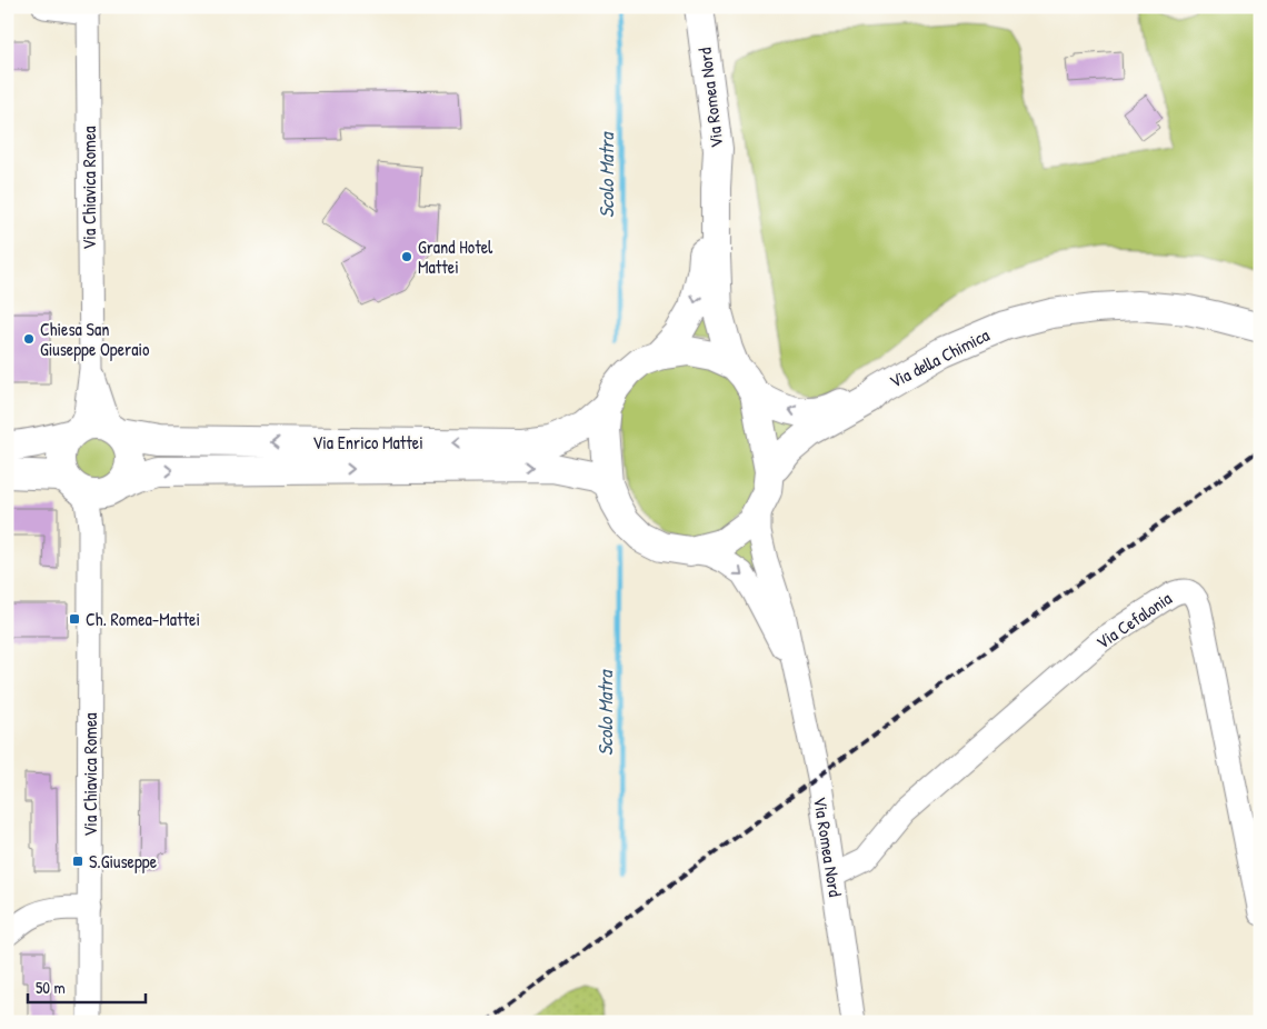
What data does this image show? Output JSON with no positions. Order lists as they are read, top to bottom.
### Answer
{
  "streets": {
    "main road": ["Via Romea Nord", "Via della Chimica", "Via Enrico Mattei"],
    "street": ["Via Chiavica Romea", "Via Cefalonia"]
  },
  "crossings": [
    ["Via Romea Nord", "Via della Chimica"],
    ["Via Romea Nord", "Via Enrico Mattei"],
    ["Via Romea Nord", "Via Cefalonia"],
    ["Via Chiavica Romea", "Via Enrico Mattei"],
    ["Via della Chimica", "Via Enrico Mattei"]
  ],
  "water": ["Scolo Matra"],
  "places": {
    "other": ["Grand Hotel Mattei", "Chiesa San Giuseppe Operaio"],
    "transit": ["Ch. Romea-Mattei", "S.Giuseppe"]
  },
  "scale_bar": "50 m"
}
